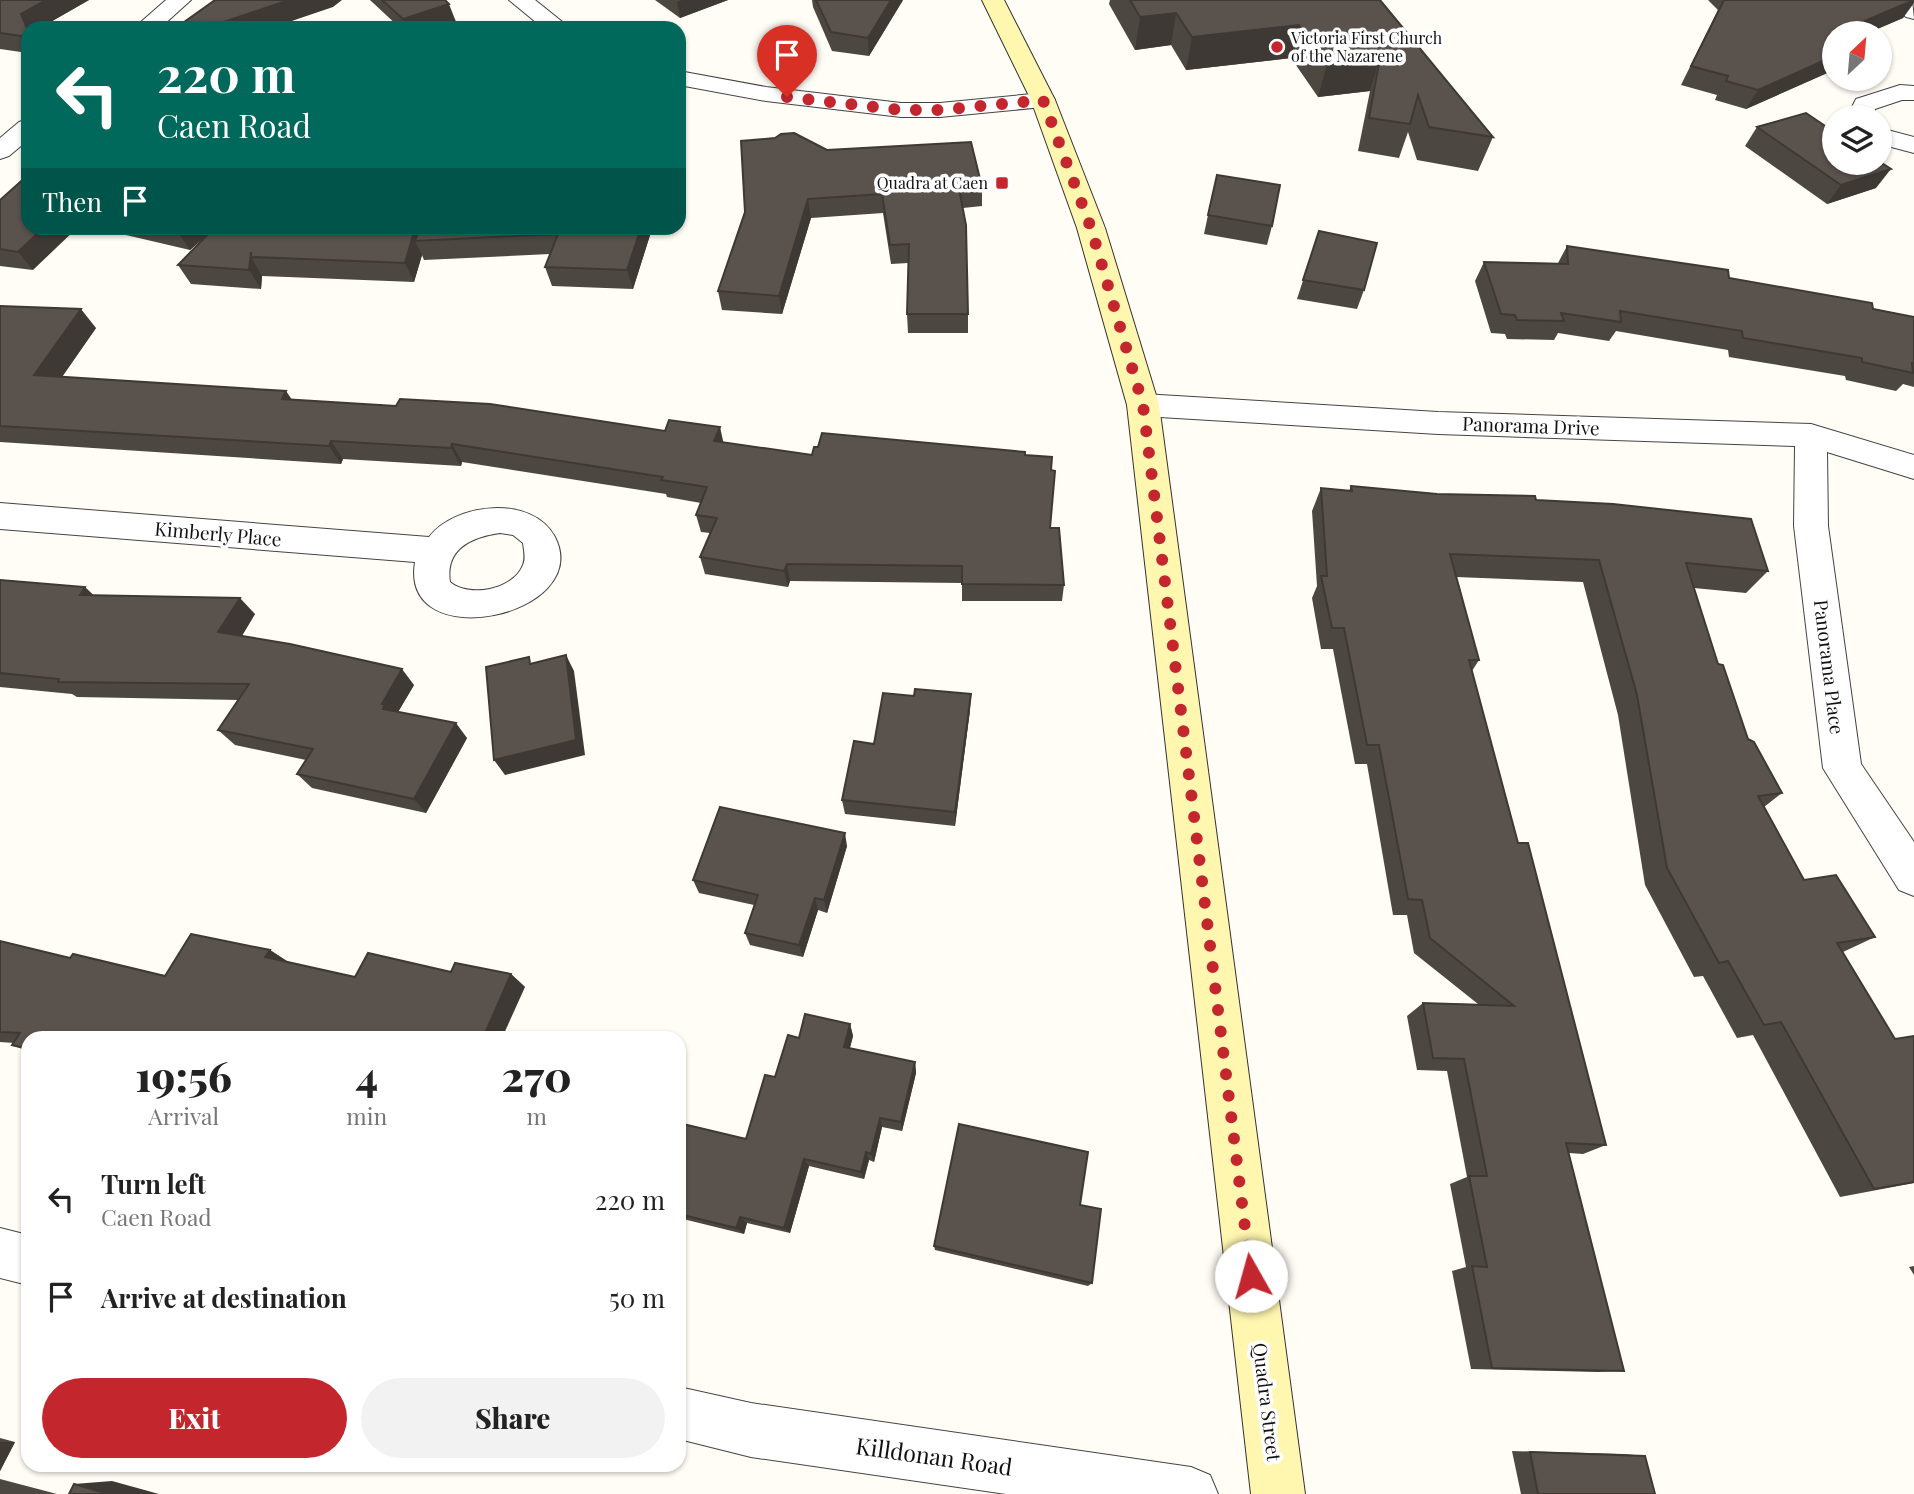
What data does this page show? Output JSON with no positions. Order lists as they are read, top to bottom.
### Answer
{
  "streets": {
    "main road": ["Quadra Street"],
    "street": [
      "Panorama Drive",
      "Kimberly Place",
      "Panorama Place",
      "Killdonan Road"
    ]
  },
  "crossings": [
    ["Panorama Drive", "Panorama Place"],
    ["Panorama Drive", "Quadra Street"]
  ],
  "places": {
    "other": ["Victoria First Church of the Nazarene"],
    "transit": ["Quadra at Caen"]
  },
  "north": "top right",
  "page": {
    "turn": ["220 m", "Caen Road"],
    "then": "Then",
    "eta": [
      "19:56",
      "Arrival",
      "4",
      "min",
      "270",
      "m"
    ],
    "list": [
      {
        "name": "Turn left",
        "note": "Caen Road",
        "value": "220 m"
      },
      {
        "name": "Arrive at destination",
        "value": "50 m"
      }
    ],
    "buttons": ["Exit", "Share"]
  }
}
